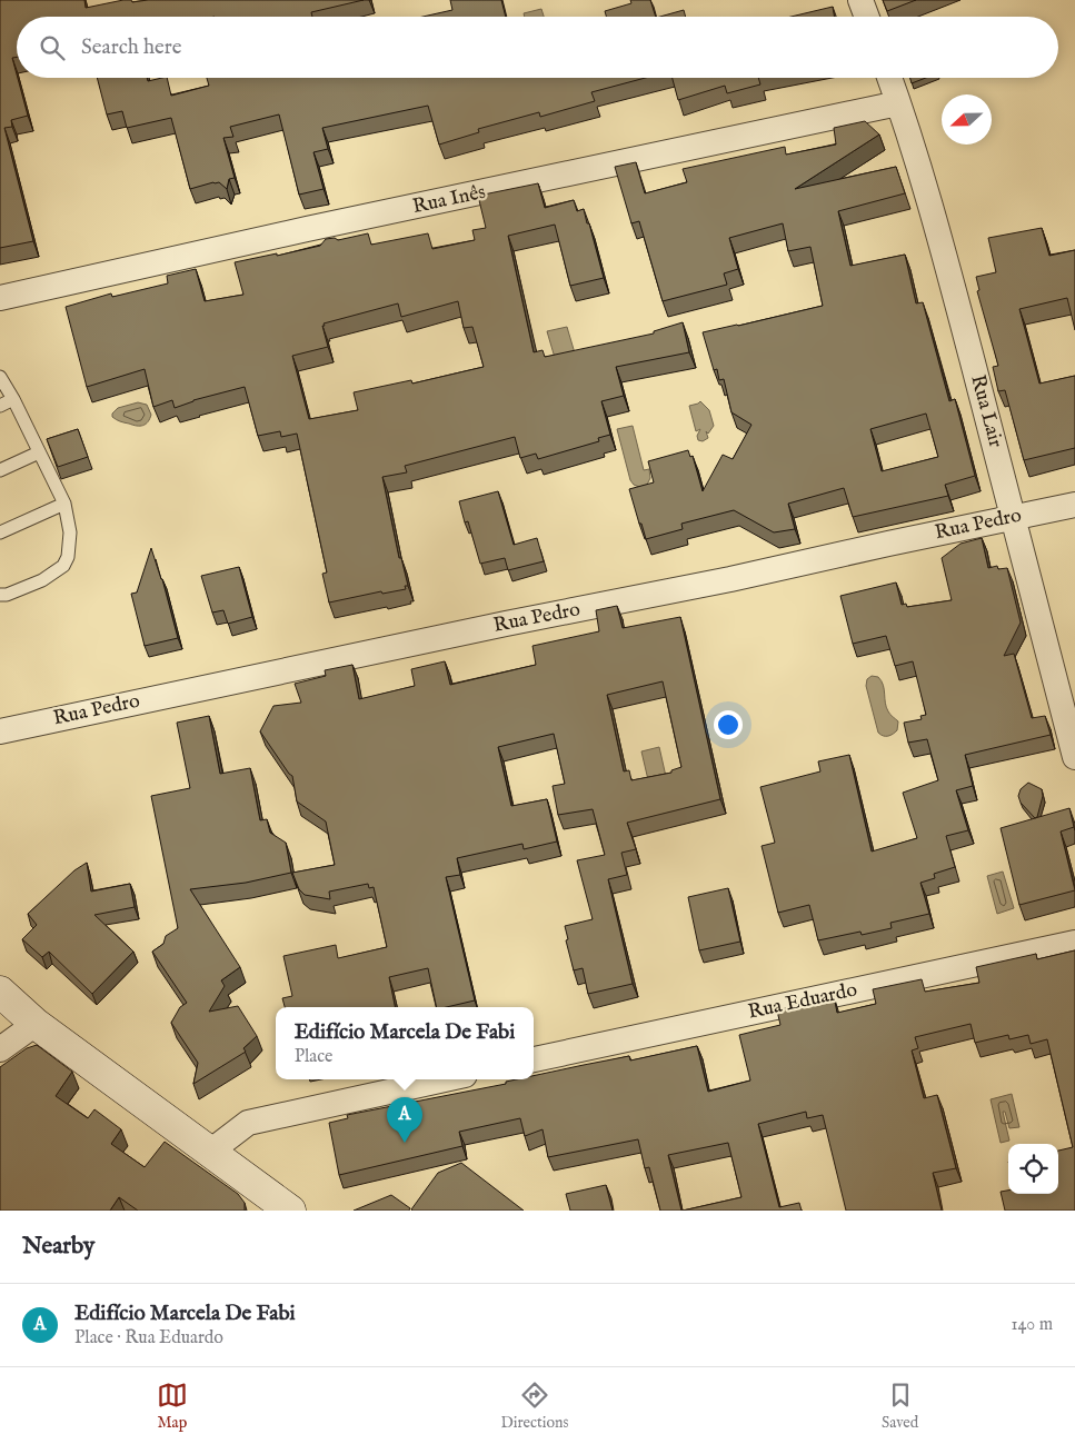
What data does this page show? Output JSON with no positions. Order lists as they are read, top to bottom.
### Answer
{
  "streets": {
    "street": [
      "Rua Inês",
      "Rua Lair",
      "Rua Pedro",
      "Rua Eduardo"
    ]
  },
  "crossings": [
    ["Rua Inês", "Rua Lair"],
    ["Rua Lair", "Rua Pedro"]
  ],
  "north": "left",
  "page": {
    "search": "Search here",
    "popup": ["Edifício Marcela De Fabi", "Place"],
    "pins": "A",
    "heading": "Nearby",
    "list": [
      {
        "mark": "A",
        "name": "Edifício Marcela De Fabi",
        "note": "Place · Rua Eduardo",
        "value": "140 m"
      }
    ],
    "nav": ["Map", "Directions", "Saved"]
  }
}
